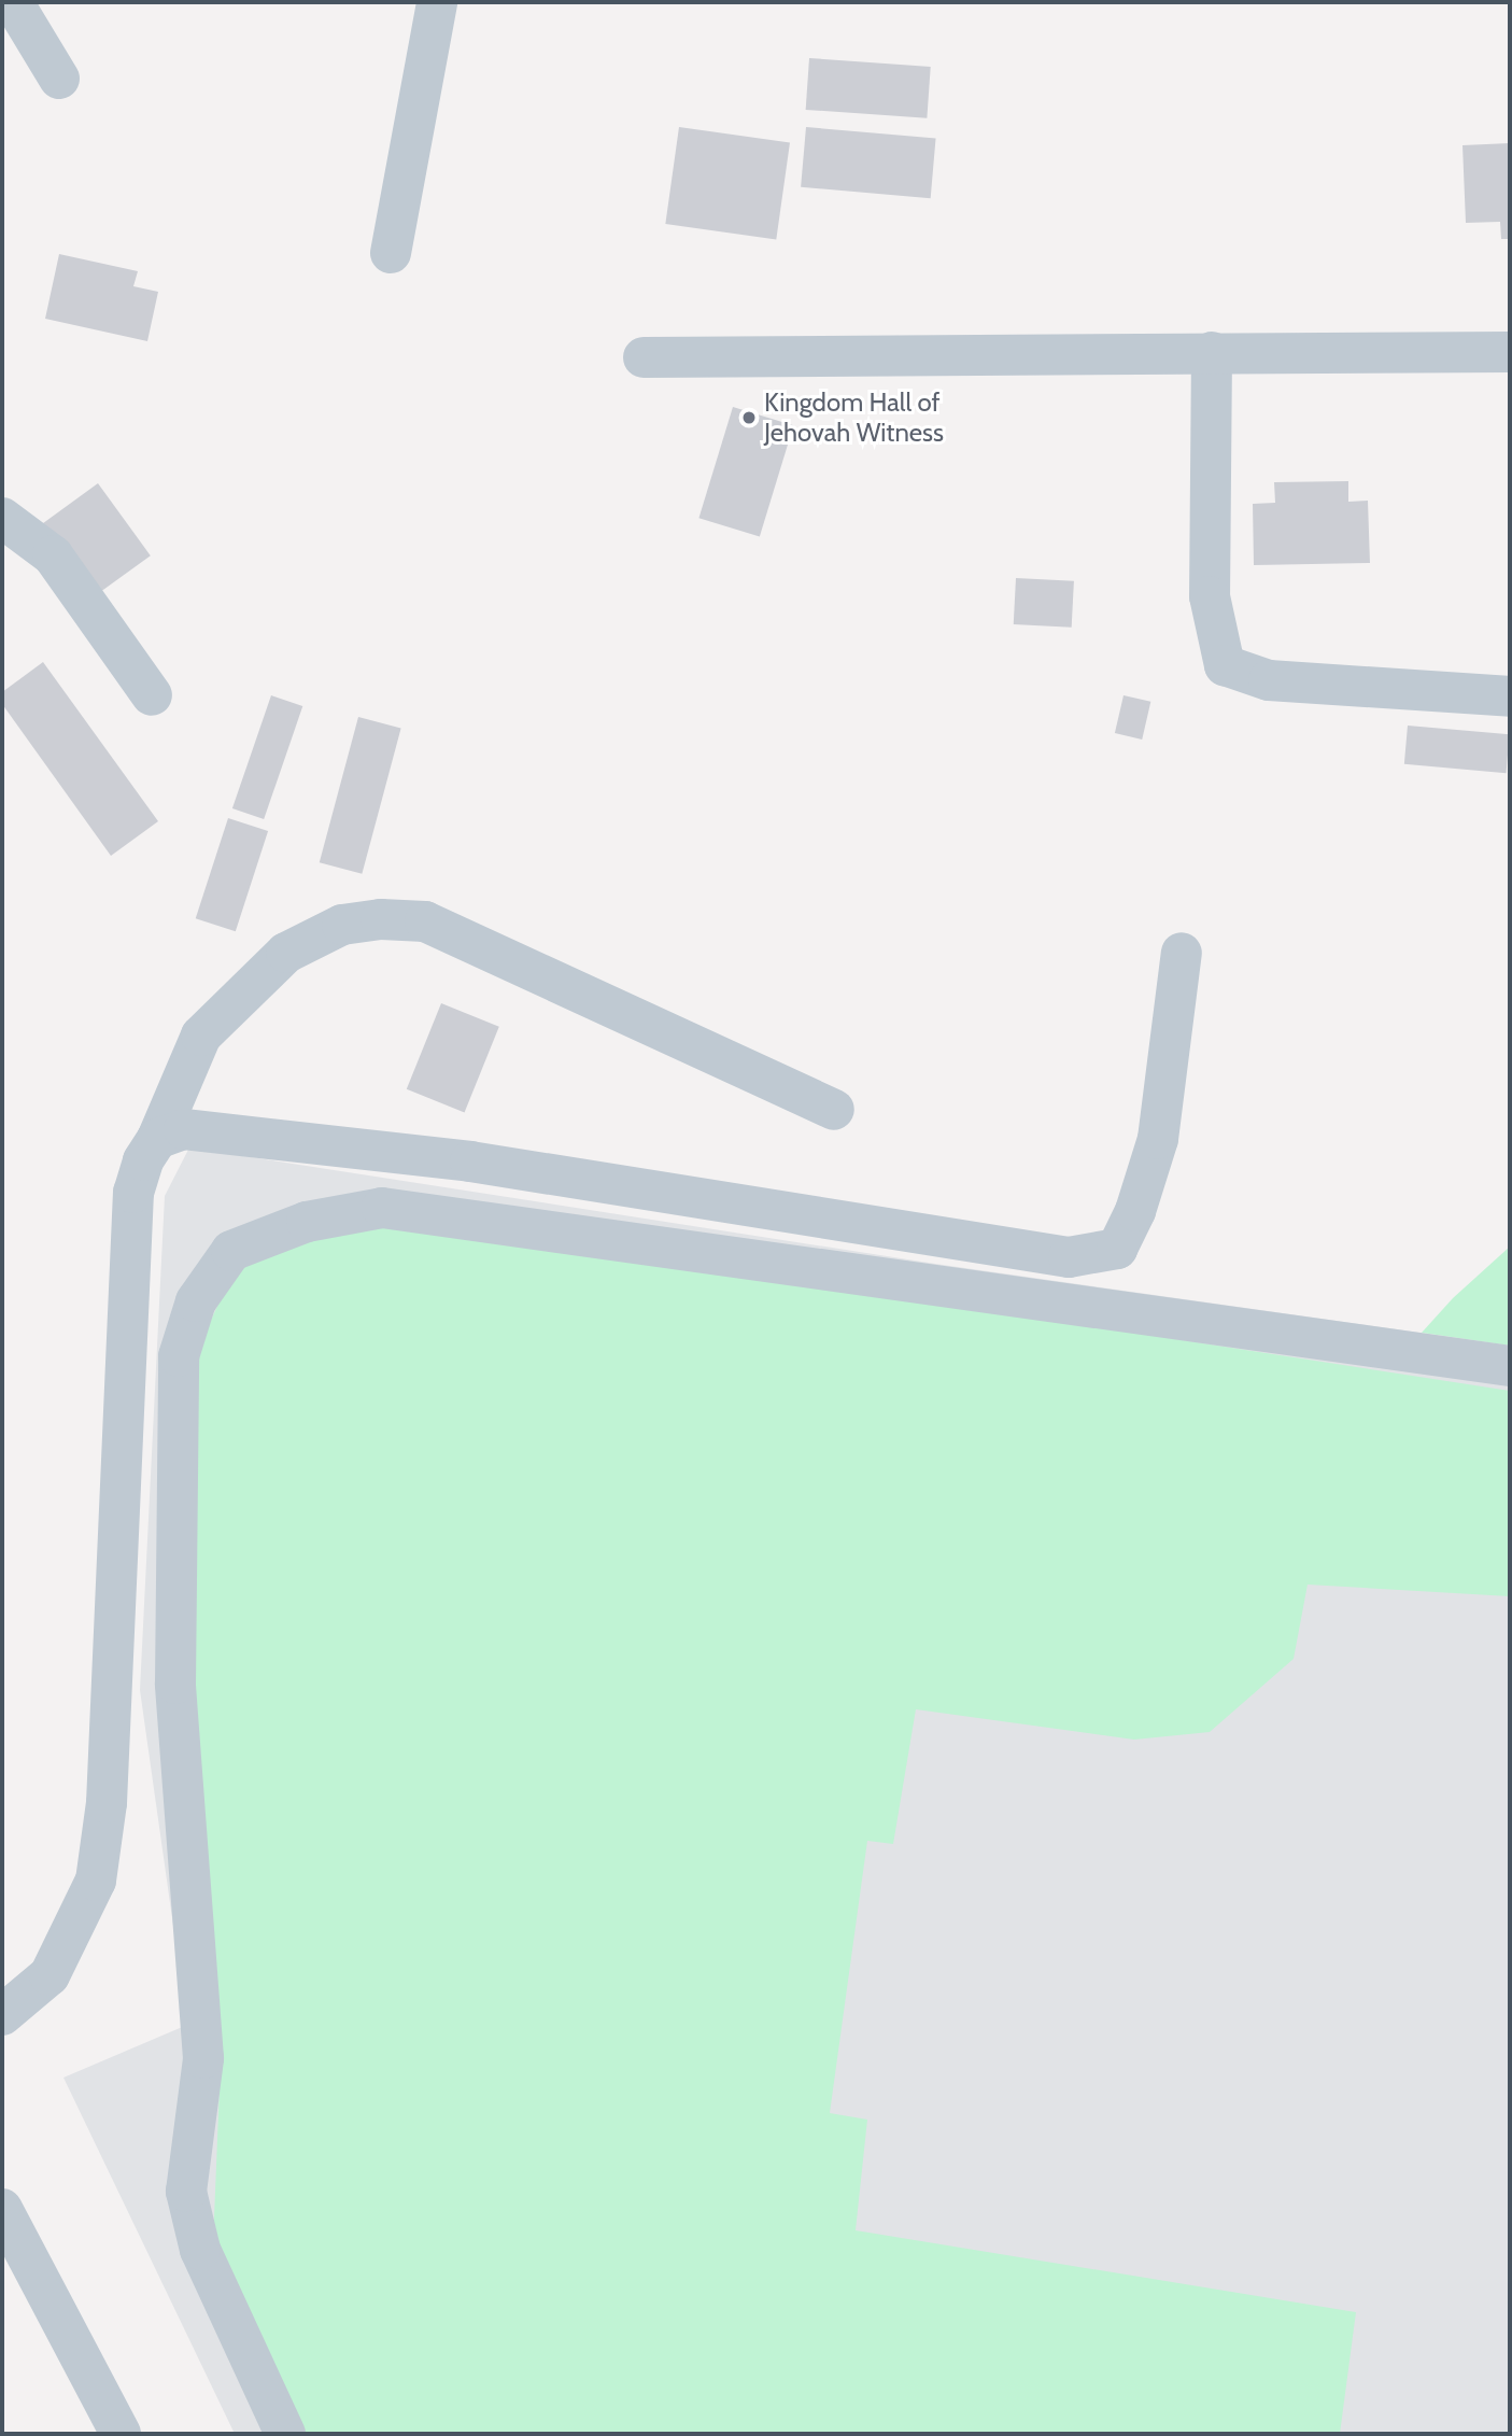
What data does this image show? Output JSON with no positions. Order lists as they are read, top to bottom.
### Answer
{
  "places": ["Kingdom Hall of Jehovah Witness"]
}
